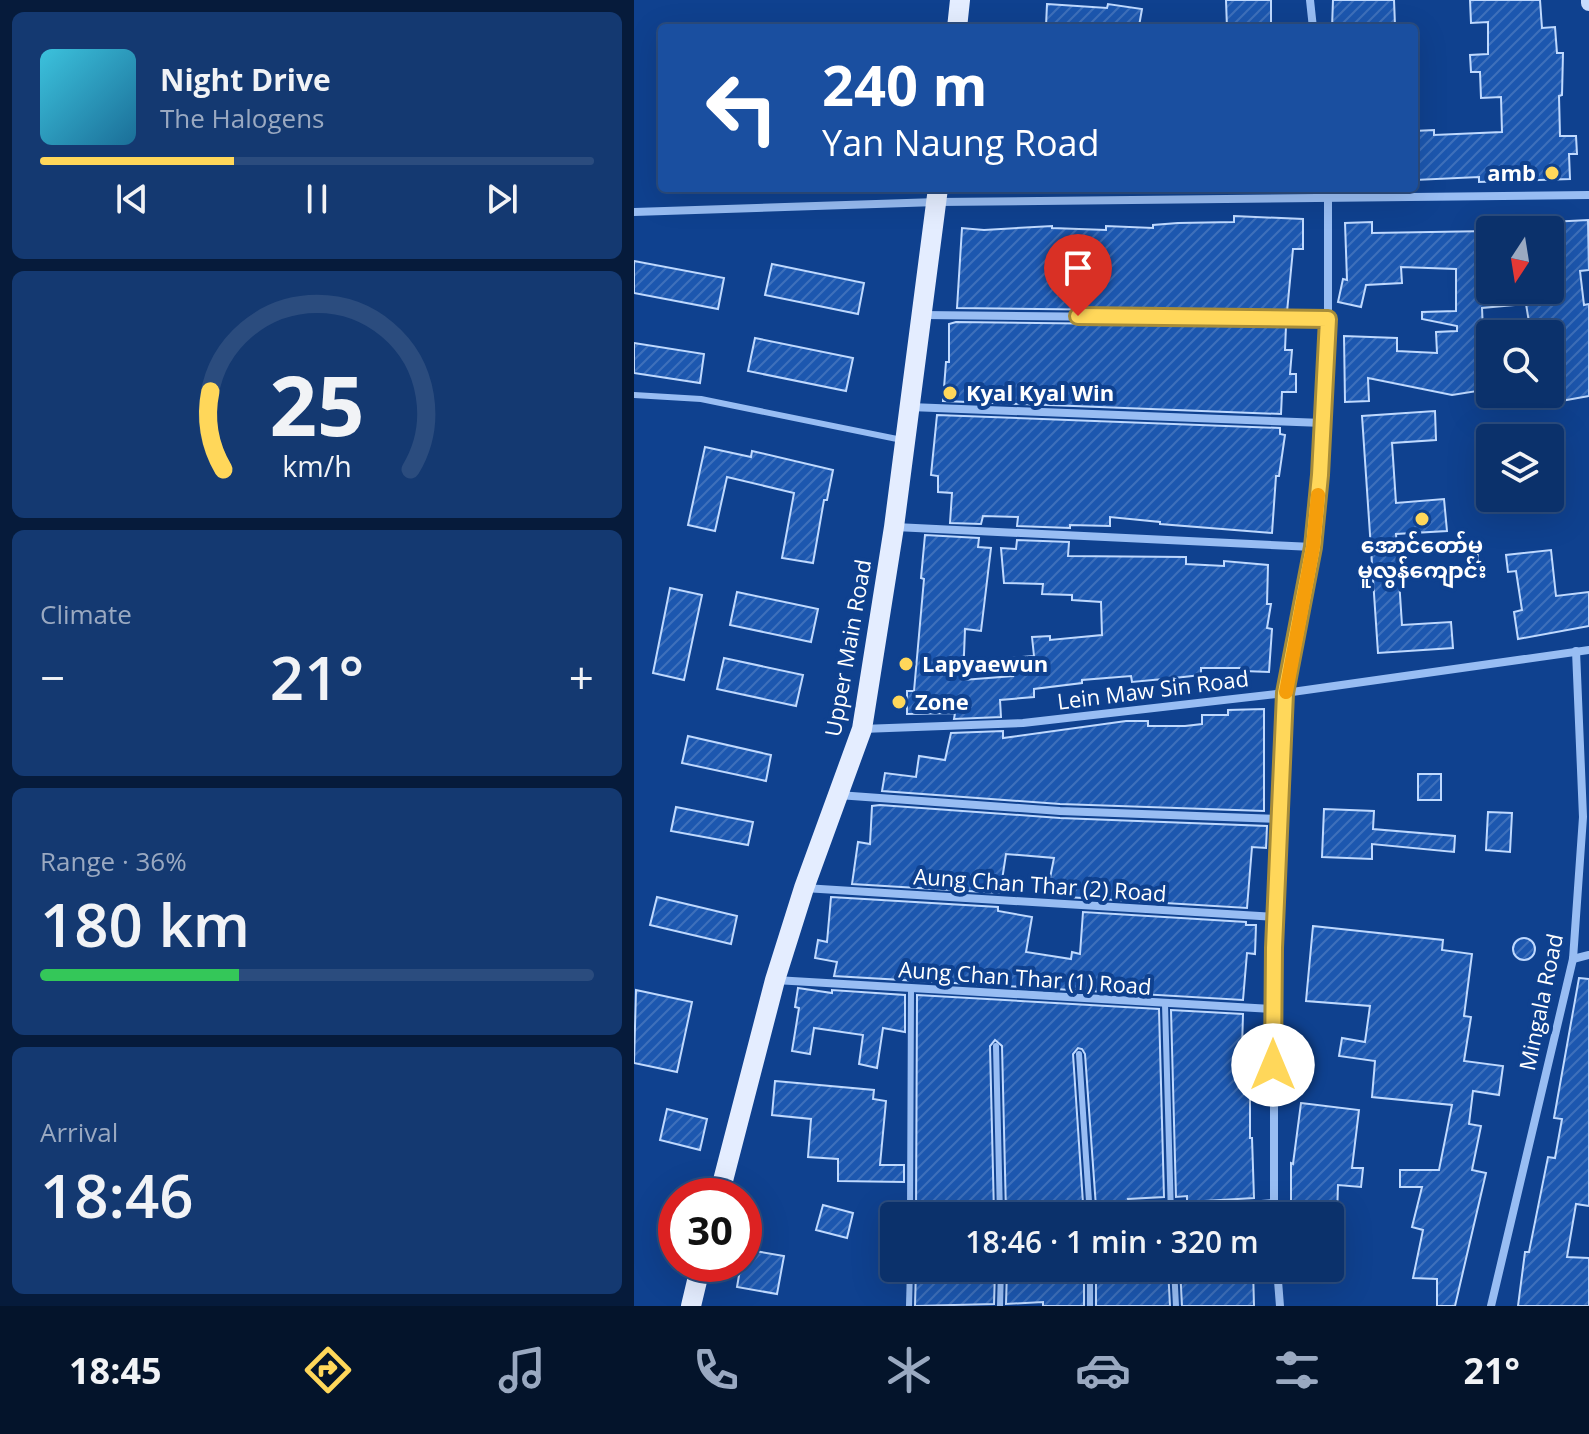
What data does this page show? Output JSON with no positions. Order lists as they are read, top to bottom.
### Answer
{
  "streets": {
    "main road": ["Upper Main Road"],
    "street": [
      "Lein Maw Sin Road",
      "Aung Chan Thar (2) Road",
      "Aung Chan Thar (1) Road",
      "Mingala Road"
    ]
  },
  "crossings": [
    ["Upper Main Road", "Lein Maw Sin Road"],
    ["Upper Main Road", "Aung Chan Thar (2) Road"],
    ["Upper Main Road", "Aung Chan Thar (1) Road"],
    ["Lein Maw Sin Road", "Mingala Road"]
  ],
  "places": [
    "amb",
    "Kyal Kyal Win",
    "အောင်တော်မူ မူလွန်ကျောင်း",
    "Lapyaewun",
    "Zone"
  ],
  "north": "bottom",
  "page": {
    "turn": ["240 m", "Yan Naung Road"],
    "song": ["Night Drive", "The Halogens"],
    "tile": [
      "Climate",
      ["Range · 36%", "180 km"],
      ["Arrival", "18:46"]
    ],
    "heat": ["−", "21°", "+"],
    "limit": "30",
    "trip": "18:46 · 1 min · 320 m",
    "tabs": ["18:45", "21°"],
    "gauge": ["25", "km/h"]
  }
}
